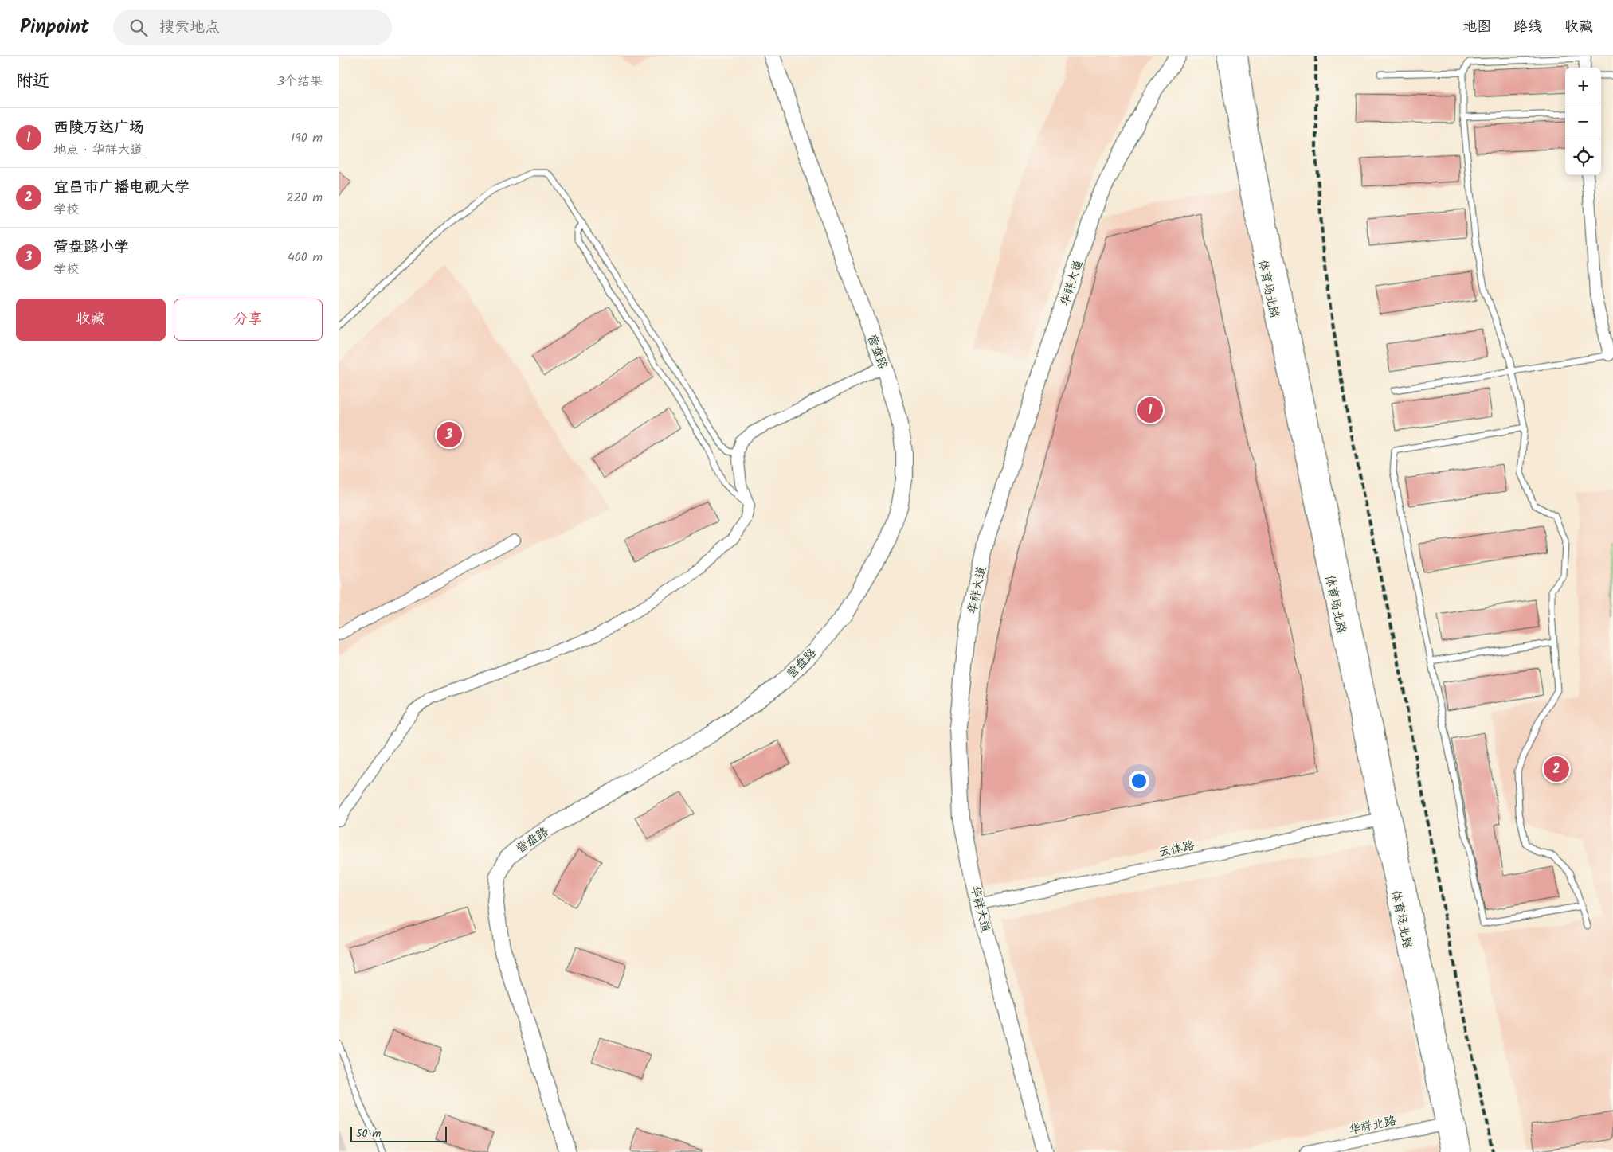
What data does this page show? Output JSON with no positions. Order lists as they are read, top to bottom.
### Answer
{
  "streets": {
    "street": [
      "华祥大道",
      "体育场北路",
      "营盘路",
      "云体路",
      "华祥北路"
    ]
  },
  "crossings": [
    ["华祥大道", "云体路"],
    ["体育场北路", "云体路"],
    ["体育场北路", "华祥北路"]
  ],
  "scale_bar": "50 m",
  "page": {
    "header": "Pinpoint",
    "search": "搜索地点",
    "nav": ["地图", "路线", "收藏"],
    "heading": ["附近", "3个结果"],
    "map_buttons": ["+", "−"],
    "list": [
      {
        "mark": "1",
        "name": "西陵万达广场",
        "note": "地点 · 华祥大道",
        "value": "190 m"
      },
      {
        "mark": "2",
        "name": "宜昌市广播电视大学",
        "note": "学校",
        "value": "220 m"
      },
      {
        "mark": "3",
        "name": "营盘路小学",
        "note": "学校",
        "value": "400 m"
      }
    ],
    "buttons": ["收藏", "分享"],
    "pins": ["1", "3", "2"],
    "scale": "50 m"
  }
}
